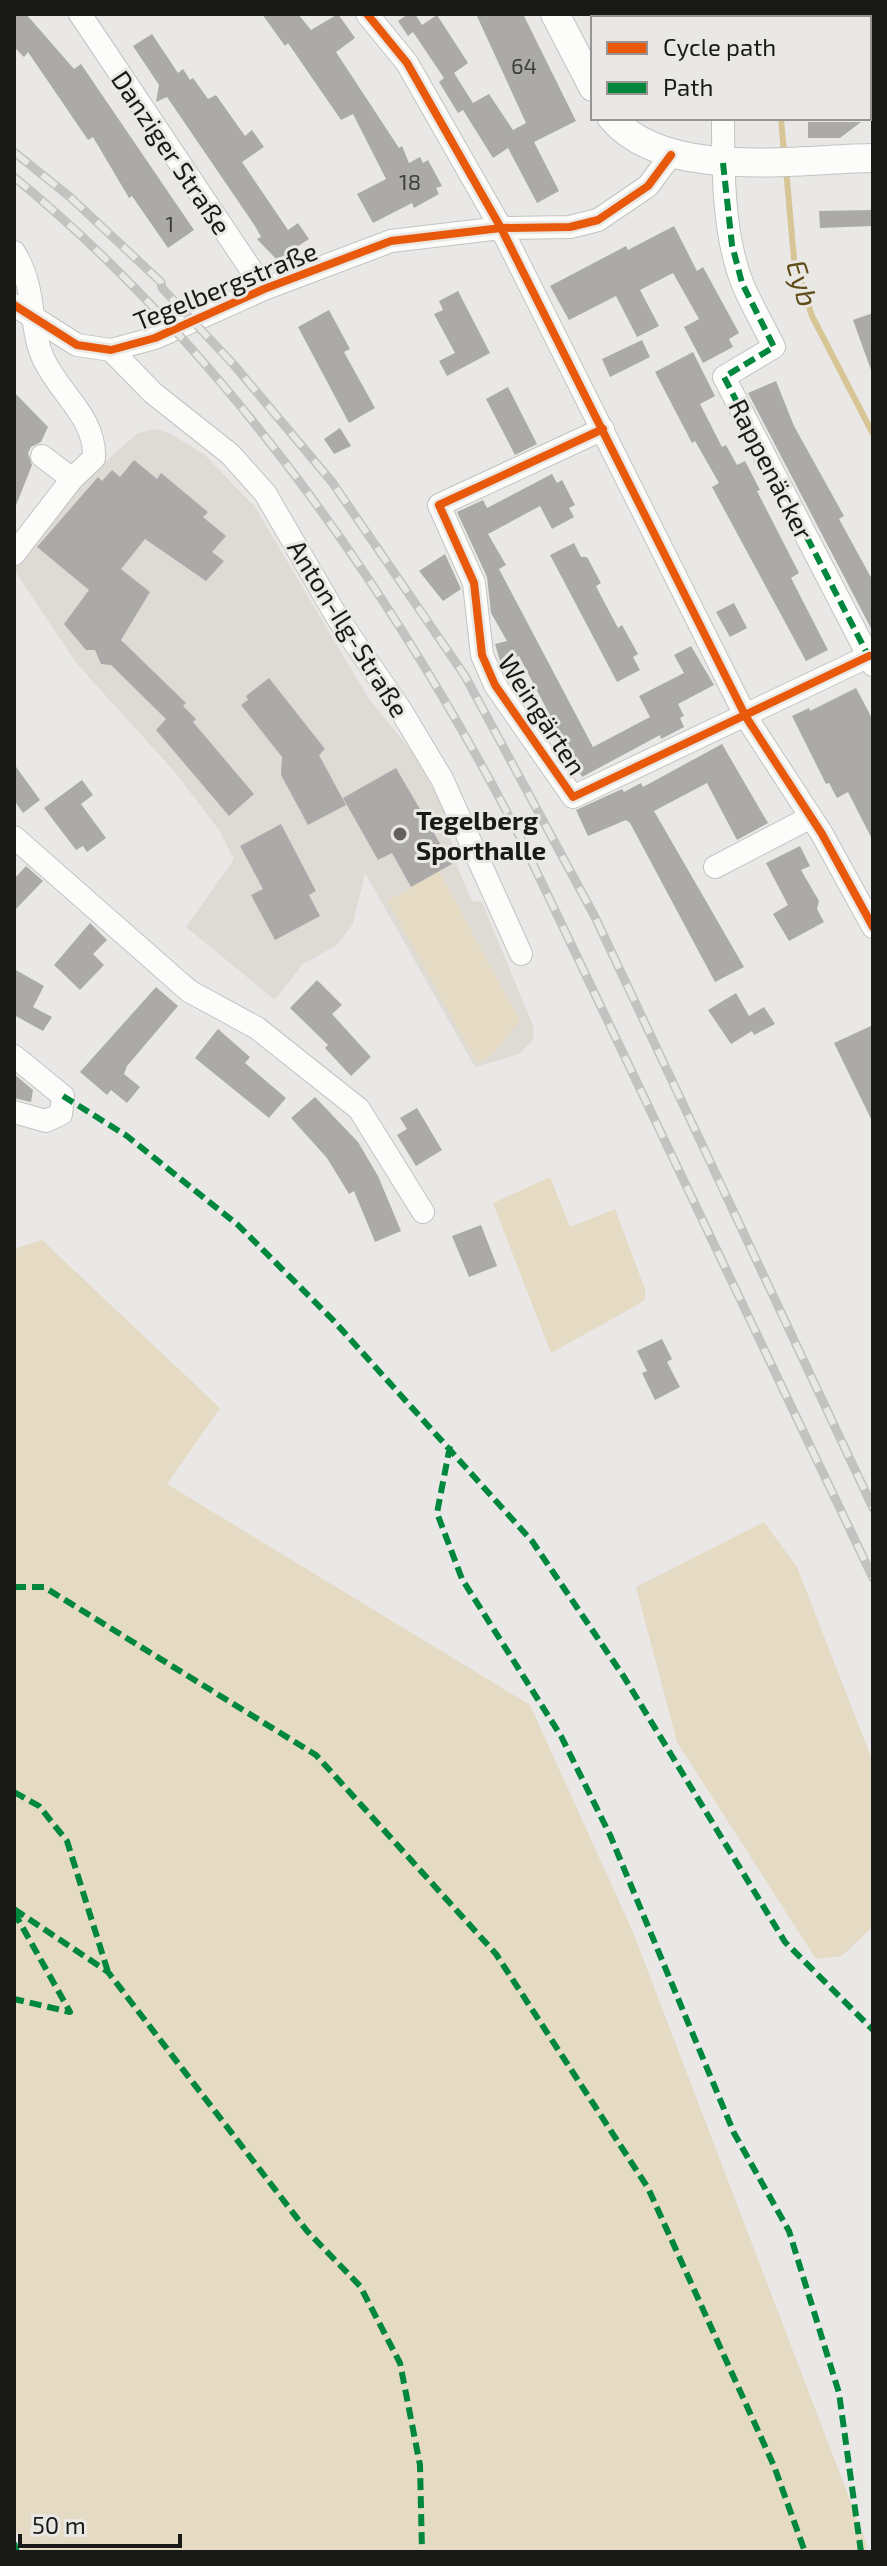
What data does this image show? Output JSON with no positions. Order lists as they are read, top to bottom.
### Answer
{
  "streets": {
    "street": [
      "Danziger Straße",
      "Tegelbergstraße",
      "Rappenäcker",
      "Anton-Ilg-Straße",
      "Weingärten"
    ]
  },
  "crossings": [
    ["Danziger Straße", "Tegelbergstraße"],
    ["Tegelbergstraße", "Anton-Ilg-Straße"],
    ["Rappenäcker", "Weingärten"]
  ],
  "water": ["Eyb"],
  "places": ["Tegelberg Sporthalle"],
  "house_numbers": ["64", "18", "1"],
  "legend": ["Cycle path", "Path"],
  "scale_bar": "50 m"
}
